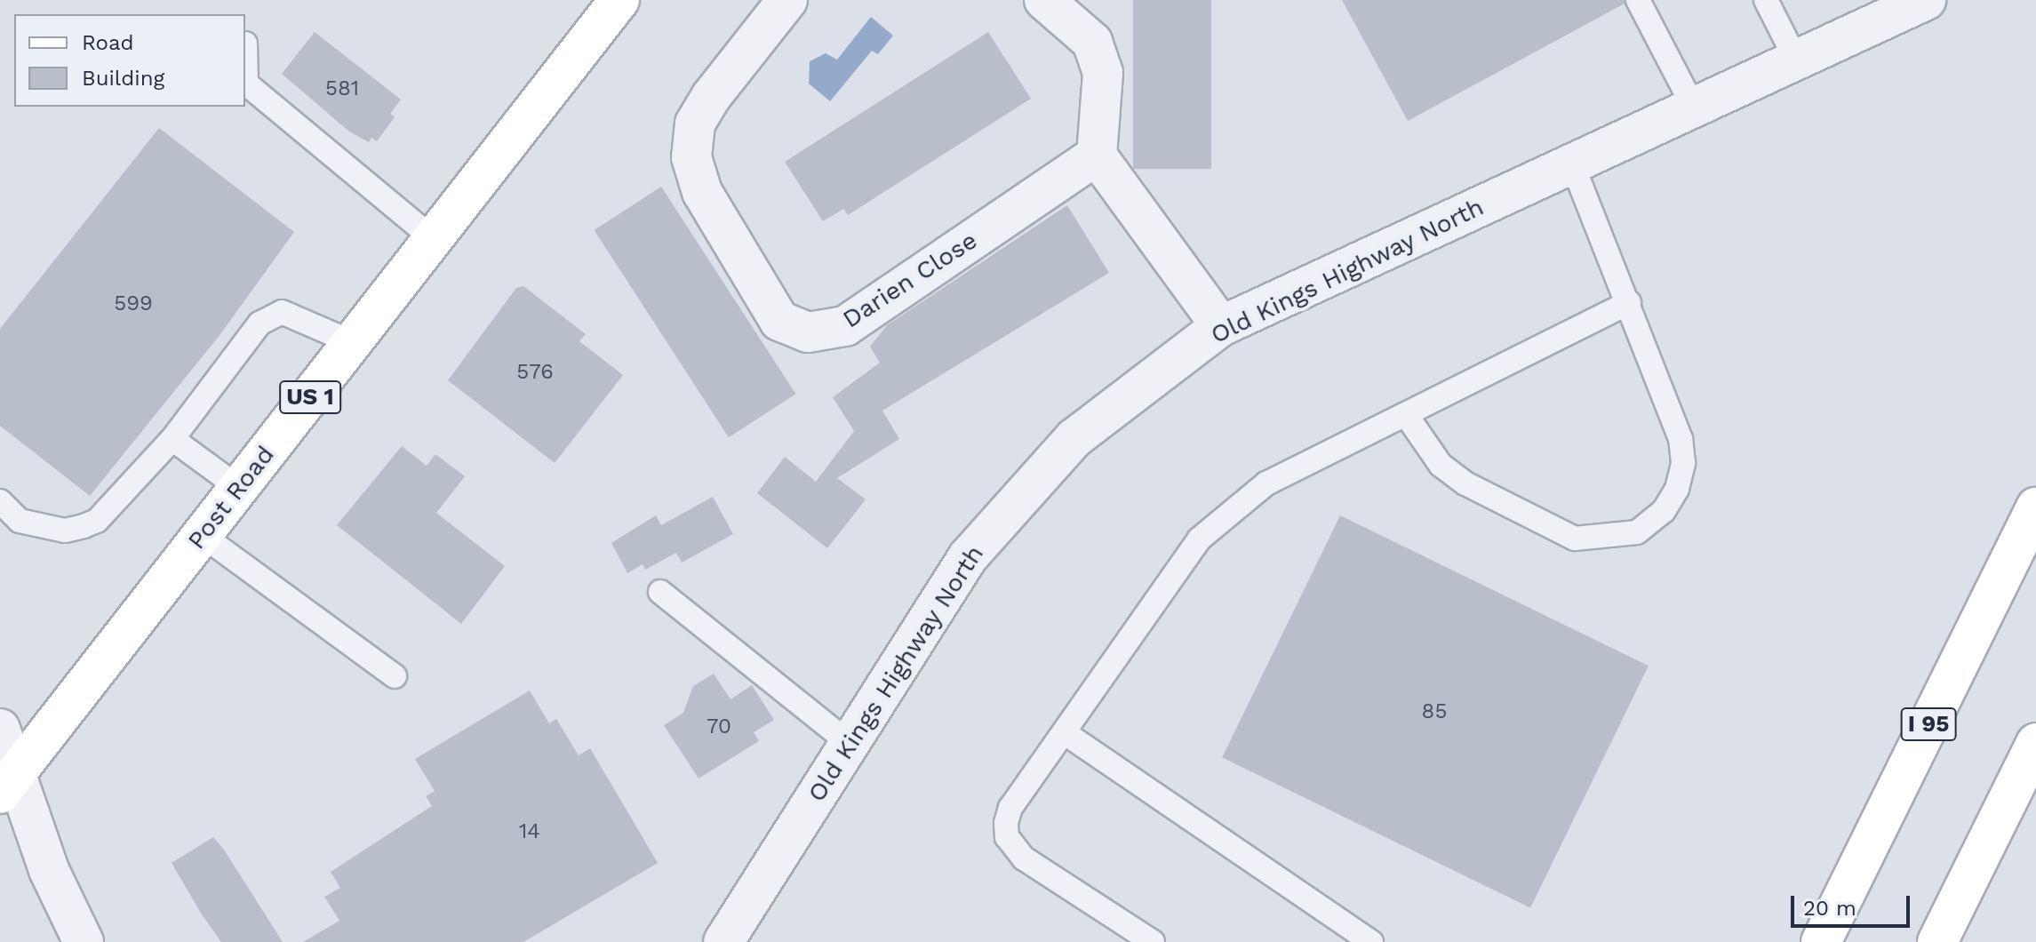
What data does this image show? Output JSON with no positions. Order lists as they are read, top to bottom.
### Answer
{
  "streets": {
    "main road": ["US 1", "Post Road", "I 95"],
    "street": ["Old Kings Highway North", "Darien Close"]
  },
  "house_numbers": [
    "581",
    "599",
    "576",
    "85",
    "70",
    "14"
  ],
  "legend": ["Road", "Building"],
  "scale_bar": "20 m"
}
